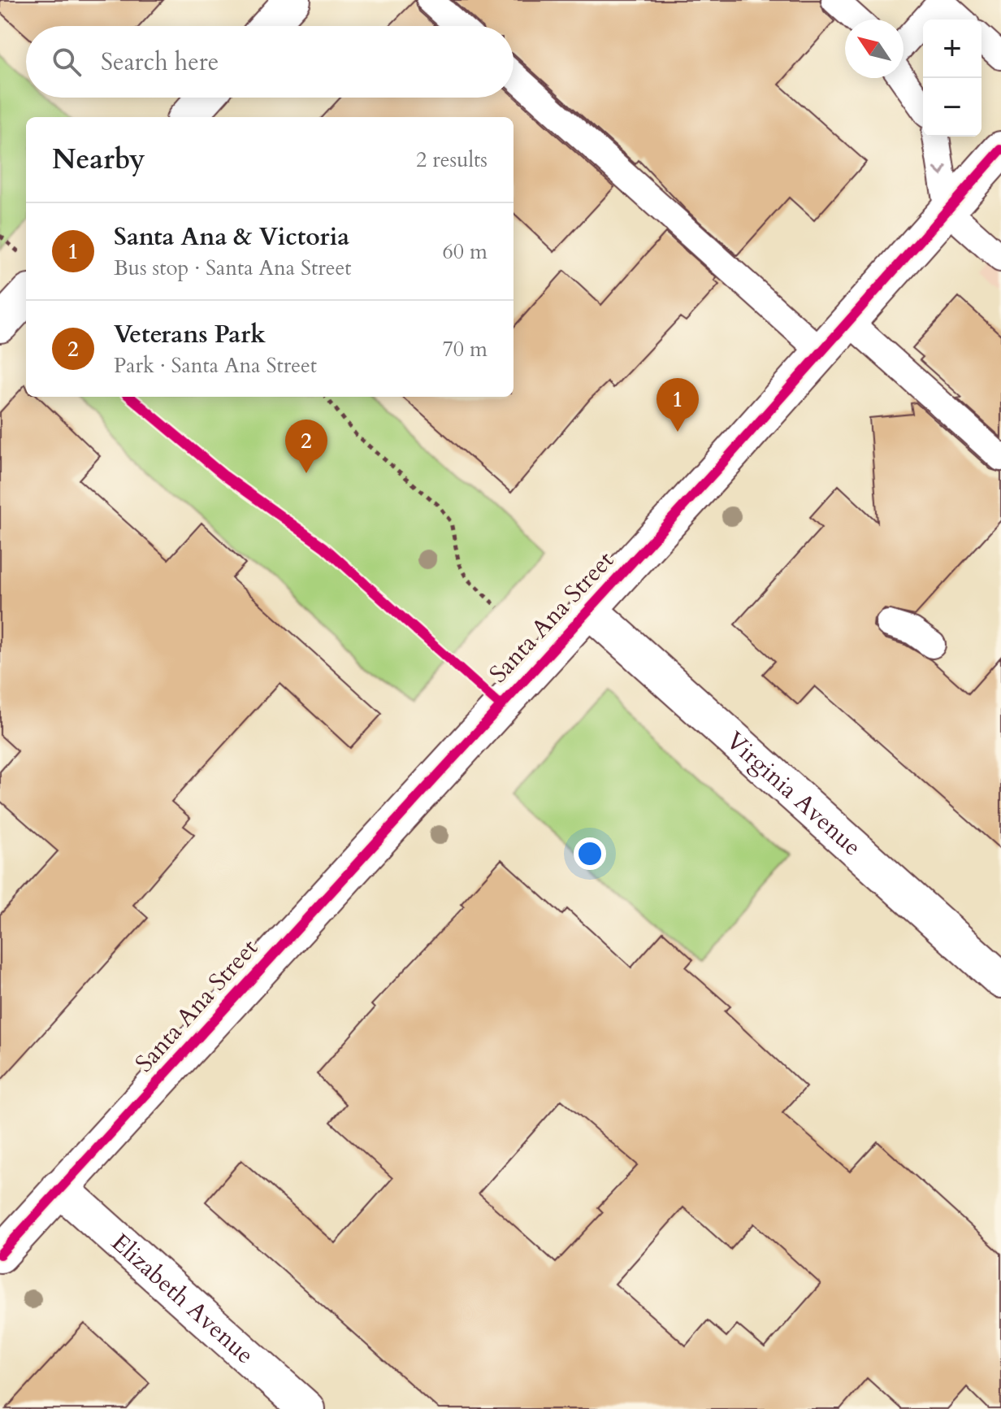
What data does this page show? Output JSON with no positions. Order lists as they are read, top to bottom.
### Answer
{
  "streets": {
    "street": ["Santa Ana Street", "Virginia Avenue", "Elizabeth Avenue"]
  },
  "crossings": [
    ["Santa Ana Street", "Virginia Avenue"],
    ["Santa Ana Street", "Elizabeth Avenue"]
  ],
  "north": "top left",
  "page": {
    "map_buttons": ["+", "−"],
    "search": "Search here",
    "heading": ["Nearby", "2 results"],
    "list": [
      {
        "mark": "1",
        "name": "Santa Ana & Victoria",
        "note": "Bus stop · Santa Ana Street",
        "value": "60 m"
      },
      {
        "mark": "2",
        "name": "Veterans Park",
        "note": "Park · Santa Ana Street",
        "value": "70 m"
      }
    ],
    "pins": ["1", "2"]
  }
}
